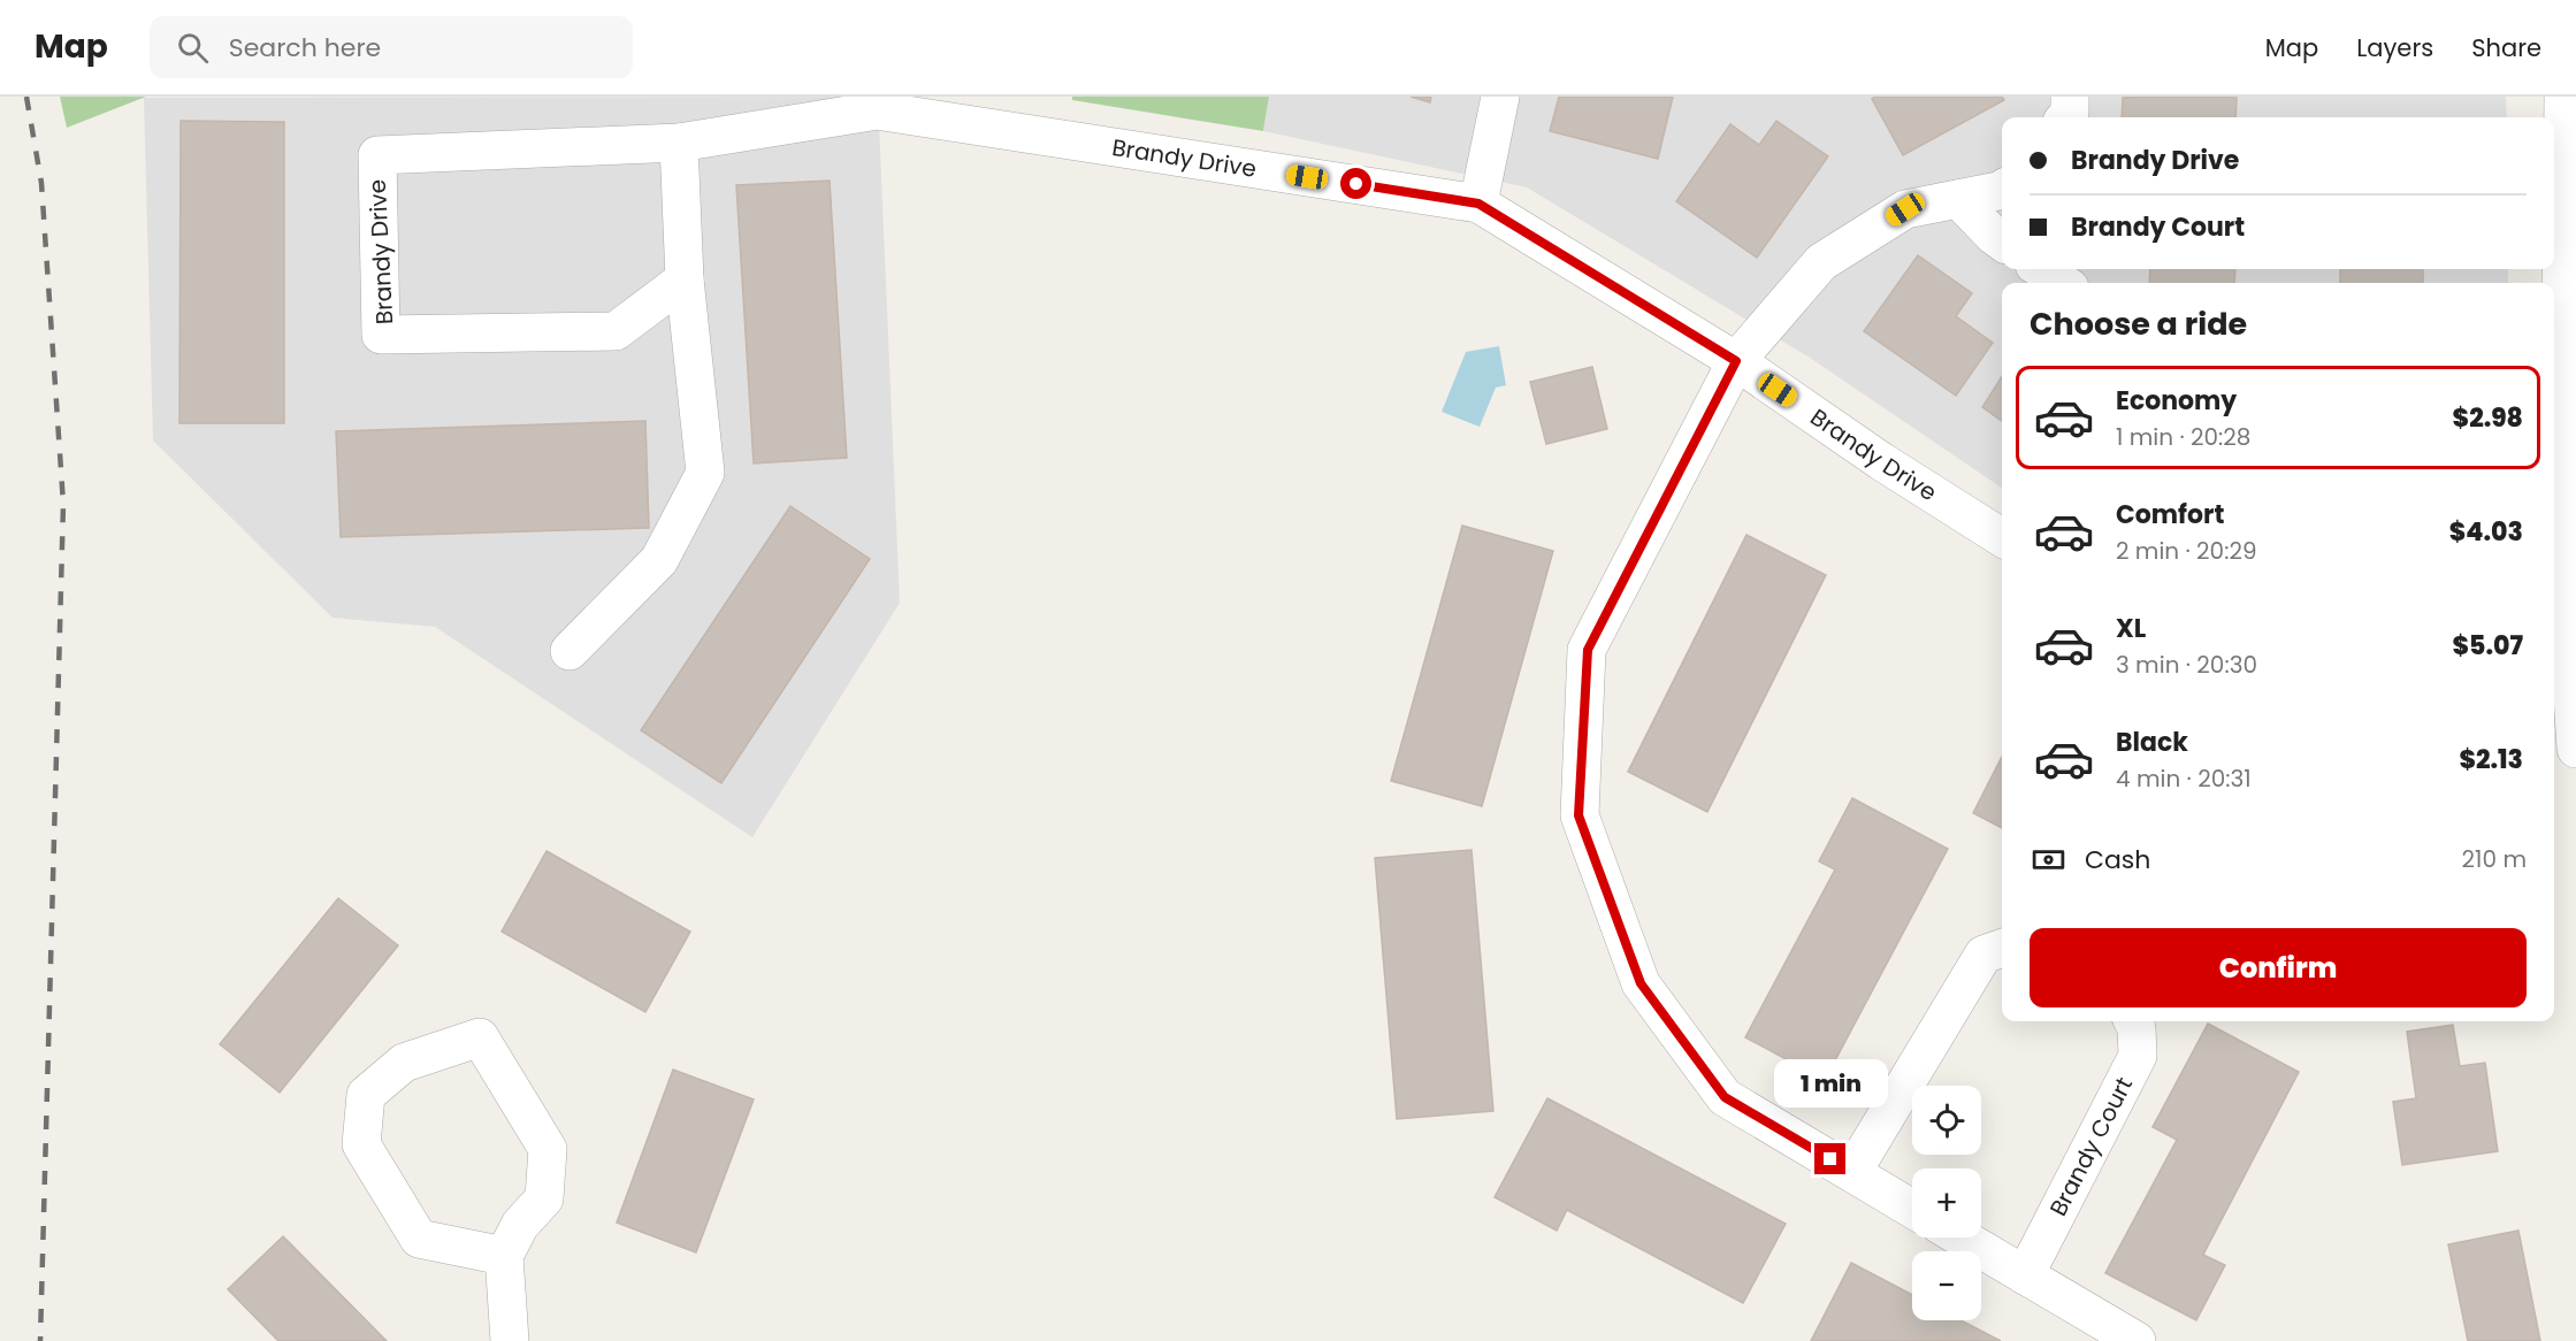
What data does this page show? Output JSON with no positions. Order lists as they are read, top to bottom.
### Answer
{
  "streets": {
    "street": ["Brandy Drive", "Brandy Court"]
  },
  "page": {
    "header": "Map",
    "search": "Search here",
    "nav": ["Map", "Layers", "Share"],
    "banner": ["Brandy Drive", "Brandy Court"],
    "heading": "Choose a ride",
    "list": [
      {
        "name": "Economy",
        "note": "1 min · 20:28",
        "value": "$2.98"
      },
      {
        "name": "Comfort",
        "note": "2 min · 20:29",
        "value": "$4.03"
      },
      {
        "name": "XL",
        "note": "3 min · 20:30",
        "value": "$5.07"
      },
      {
        "name": "Black",
        "note": "4 min · 20:31",
        "value": "$2.13"
      }
    ],
    "pay": ["Cash", "210 m"],
    "buttons": "Confirm",
    "bubble": "1 min",
    "map_buttons": ["+", "−"]
  }
}
